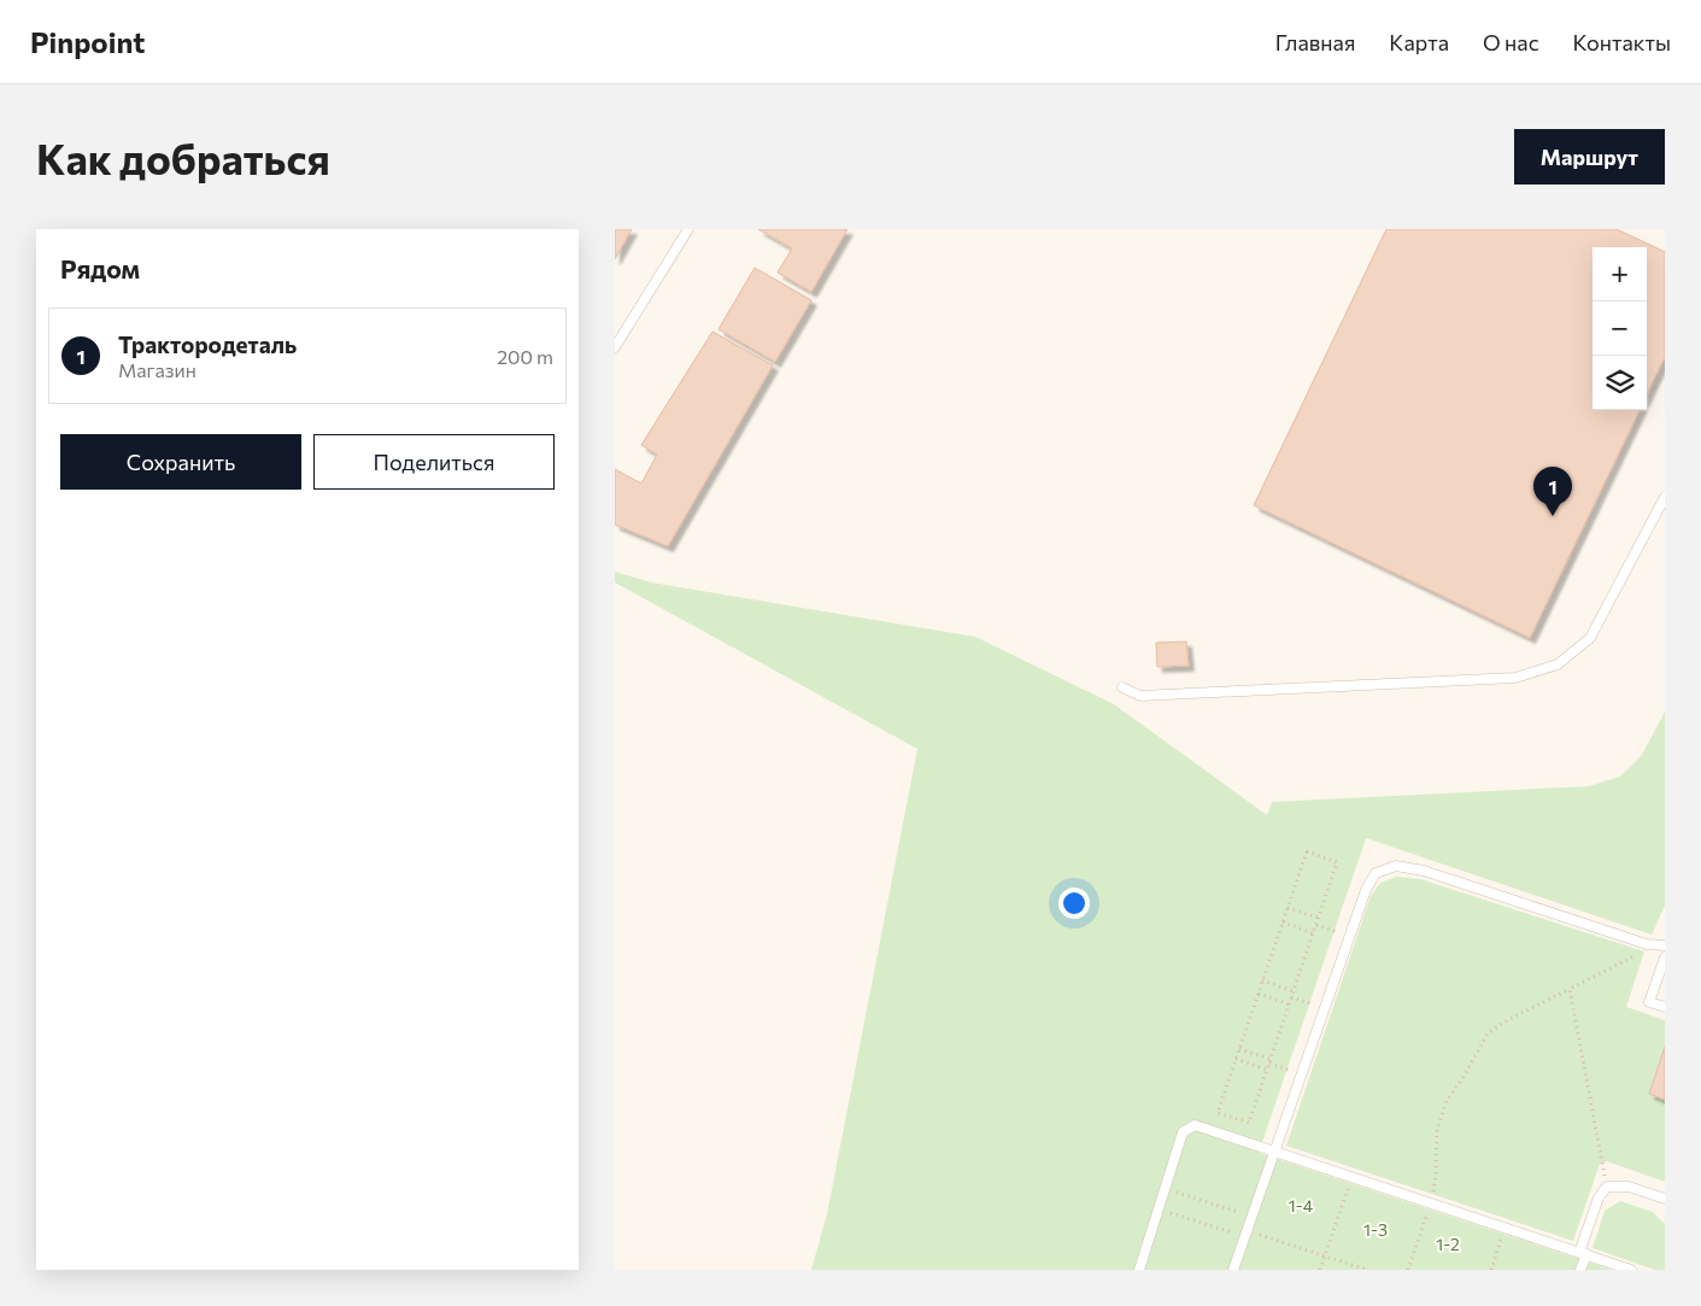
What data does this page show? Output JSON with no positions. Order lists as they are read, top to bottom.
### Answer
{
  "parks": ["1-4", "1-3", "1-2"],
  "page": {
    "header": "Pinpoint",
    "nav": [
      "Главная",
      "Карта",
      "О нас",
      "Контакты"
    ],
    "buttons": [
      "Маршрут",
      ["Сохранить", "Поделиться"]
    ],
    "title": "Как добраться",
    "heading": "Рядом",
    "map_buttons": ["+", "−"],
    "list": [
      {
        "mark": "1",
        "name": "Трактородеталь",
        "note": "Магазин",
        "value": "200 m"
      }
    ],
    "pins": "1"
  }
}
